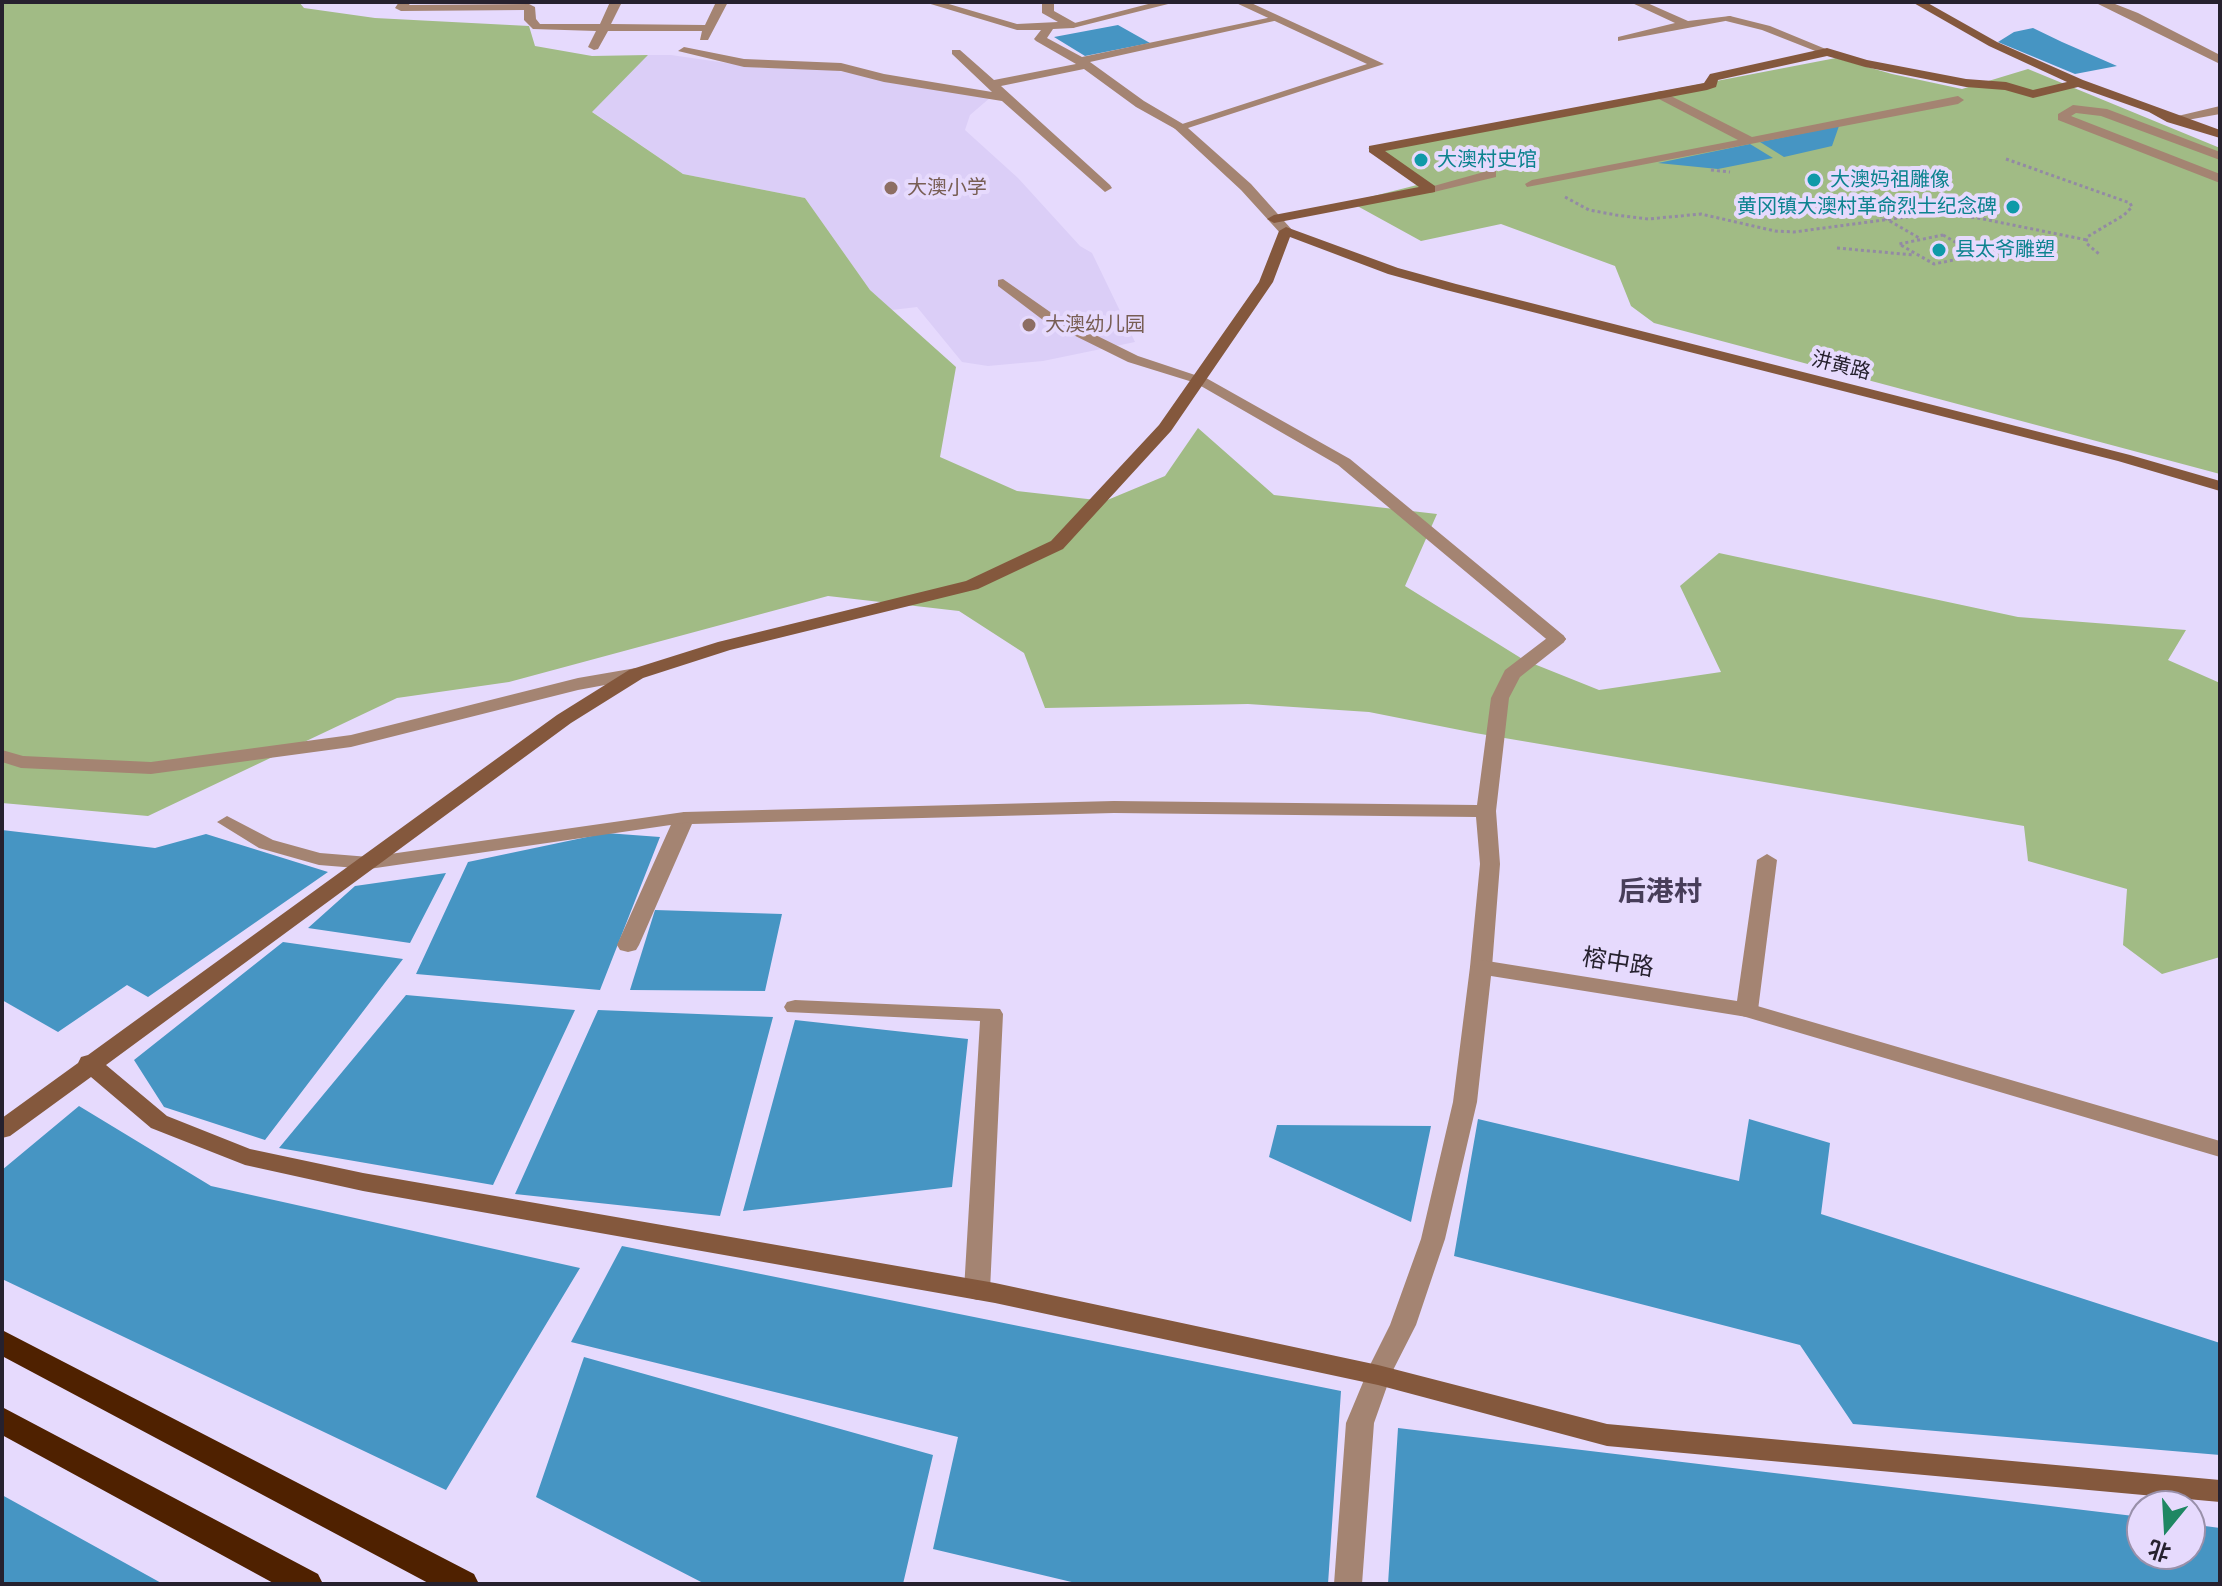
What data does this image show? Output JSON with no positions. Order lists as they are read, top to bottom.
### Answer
{
  "streets": {
    "street": ["汫黄路", "榕中路"]
  },
  "districts": ["后港村"],
  "places": [
    "大澳村史馆",
    "大澳妈祖雕像",
    "大澳小学",
    "黄冈镇大澳村革命烈士纪念碑",
    "县太爷雕塑",
    "大澳幼儿园"
  ],
  "north": "bottom"
}
